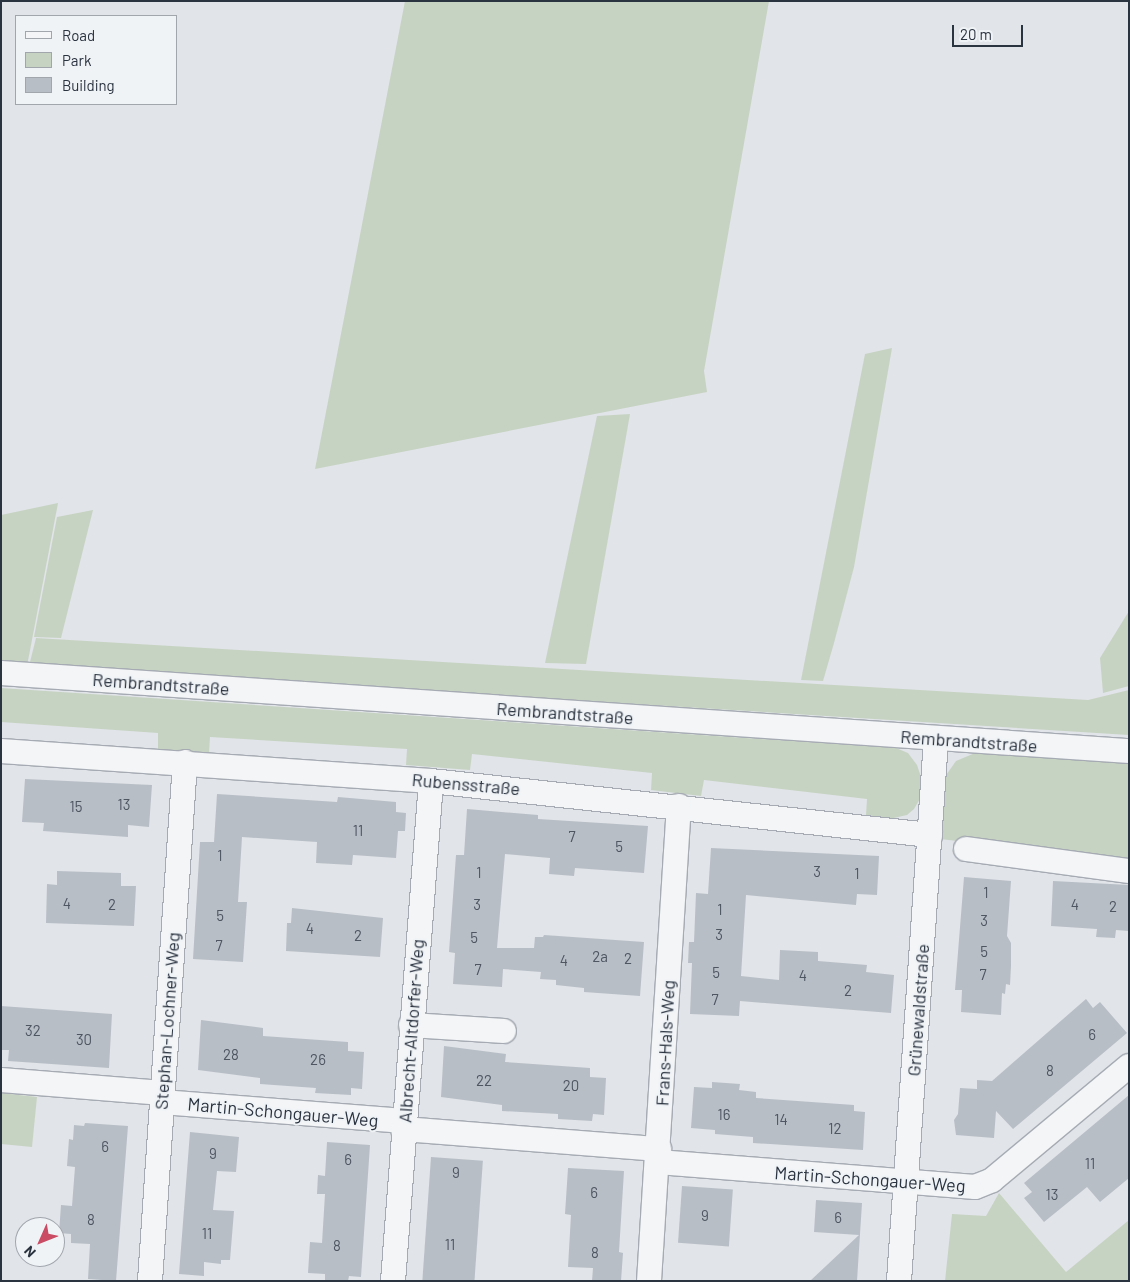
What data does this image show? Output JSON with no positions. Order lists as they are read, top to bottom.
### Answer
{
  "streets": {
    "street": [
      "Rembrandtstraße",
      "Rubensstraße",
      "Grünewaldstraße",
      "Stephan-Lochner-Weg",
      "Albrecht-Altdorfer-Weg",
      "Frans-Hals-Weg",
      "Martin-Schongauer-Weg"
    ]
  },
  "crossings": [
    ["Rembrandtstraße", "Grünewaldstraße"],
    ["Rubensstraße", "Grünewaldstraße"],
    ["Rubensstraße", "Stephan-Lochner-Weg"],
    ["Rubensstraße", "Albrecht-Altdorfer-Weg"],
    ["Rubensstraße", "Frans-Hals-Weg"],
    ["Grünewaldstraße", "Martin-Schongauer-Weg"],
    ["Stephan-Lochner-Weg", "Martin-Schongauer-Weg"],
    ["Albrecht-Altdorfer-Weg", "Martin-Schongauer-Weg"],
    ["Frans-Hals-Weg", "Martin-Schongauer-Weg"]
  ],
  "house_numbers": [
    "13",
    "15",
    "11",
    "7",
    "5",
    "1",
    "3",
    "1",
    "1",
    "1",
    "4",
    "2",
    "3",
    "4",
    "2",
    "1",
    "5",
    "3",
    "4",
    "3",
    "2",
    "5",
    "7",
    "5",
    "2a",
    "2",
    "4",
    "7",
    "5",
    "7",
    "4",
    "2",
    "7",
    "32",
    "6",
    "30",
    "28",
    "26",
    "8",
    "22",
    "20",
    "16",
    "14",
    "12",
    "6",
    "9",
    "6",
    "11",
    "9",
    "6",
    "13",
    "9",
    "6",
    "8",
    "11",
    "11",
    "8",
    "8"
  ],
  "legend": ["Road", "Park", "Building"],
  "scale_bar": "20 m",
  "north": "bottom left"
}
